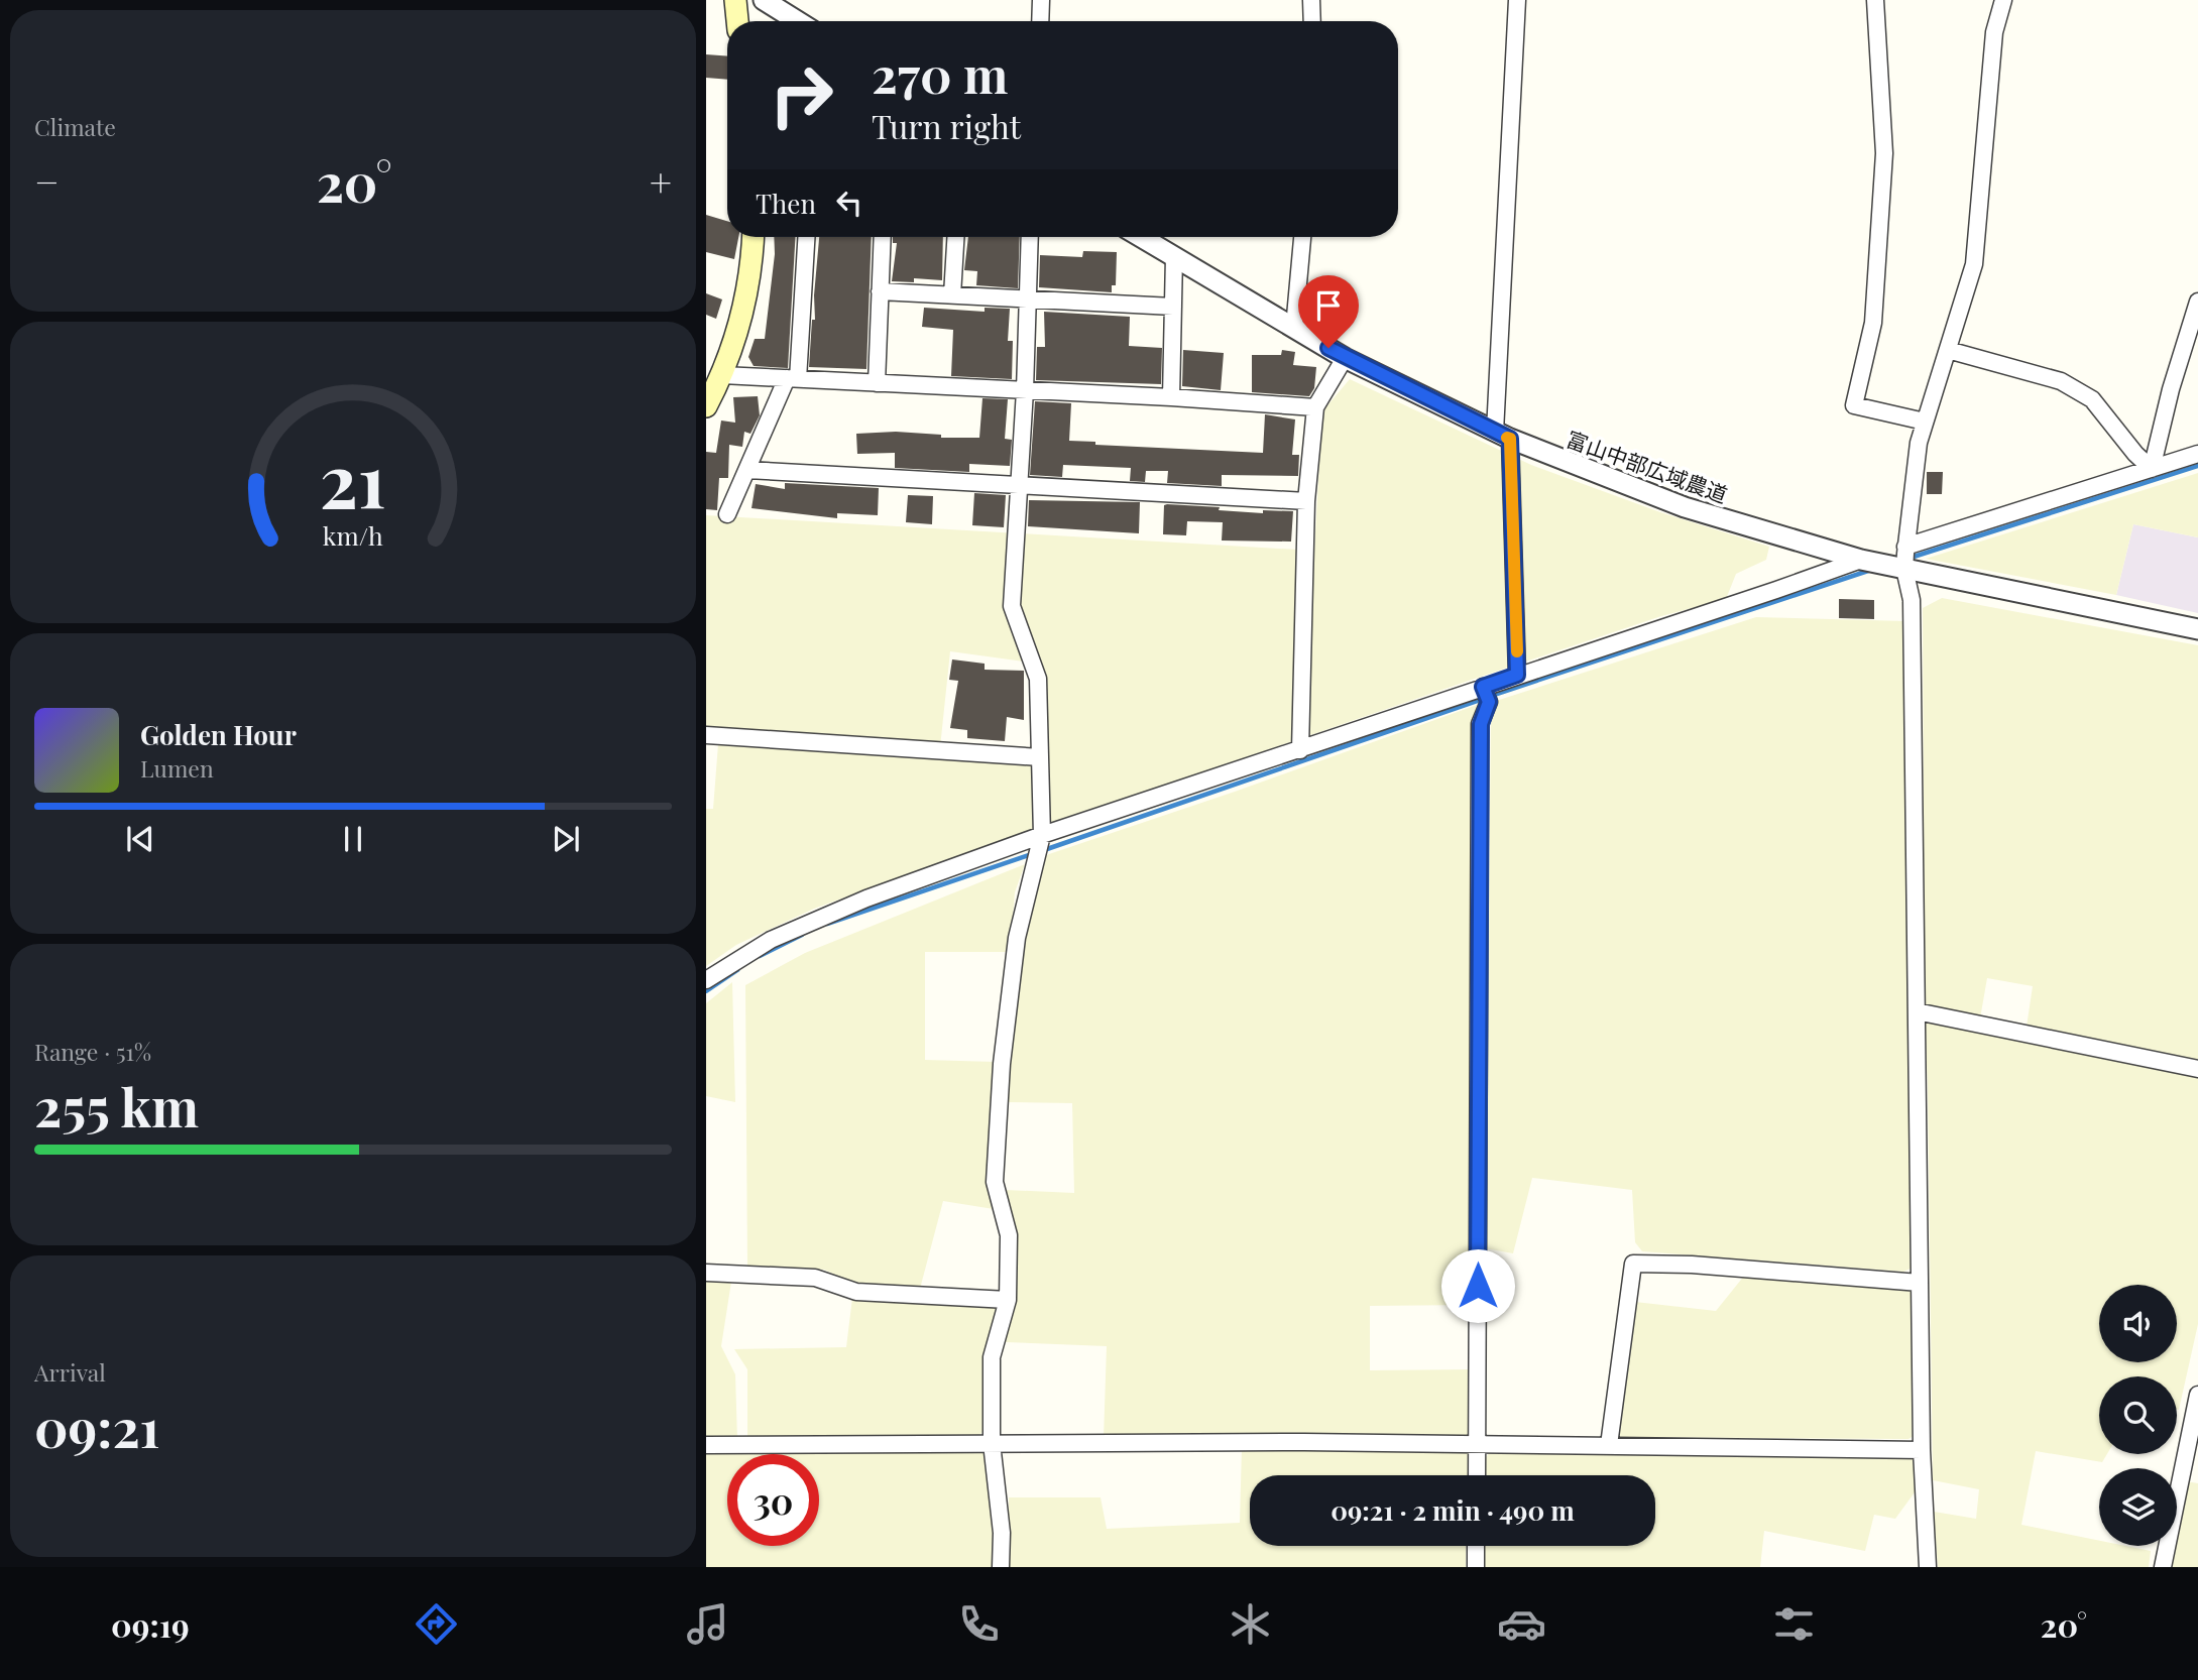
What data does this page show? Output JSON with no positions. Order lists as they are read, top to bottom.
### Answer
{
  "streets": {
    "street": ["富山中部広域農道"]
  },
  "page": {
    "tile": [
      "Climate",
      ["Range · 51%", "255 km"],
      ["Arrival", "09:21"]
    ],
    "turn": ["270 m", "Turn right"],
    "heat": ["−", "20°", "+"],
    "then": "Then",
    "song": ["Golden Hour", "Lumen"],
    "limit": "30",
    "trip": "09:21 · 2 min · 490 m",
    "tabs": ["09:19", "20°"],
    "gauge": ["21", "km/h"]
  }
}
